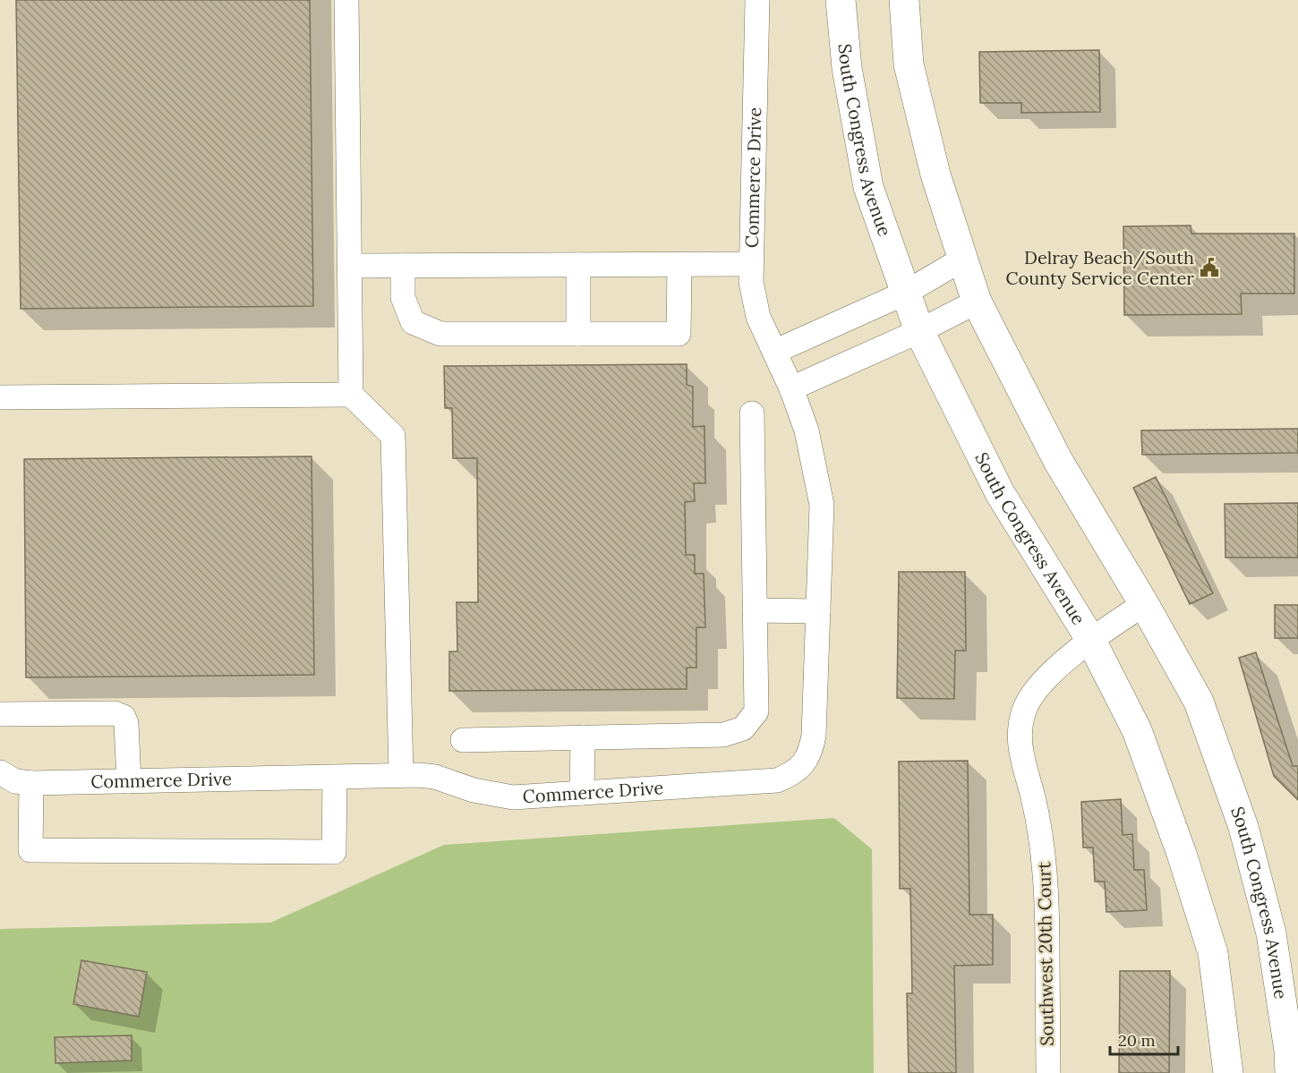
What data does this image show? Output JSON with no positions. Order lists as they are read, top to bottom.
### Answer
{
  "streets": {
    "main road": ["South Congress Avenue"],
    "street": ["Commerce Drive", "Southwest 20th Court"]
  },
  "crossings": [
    ["South Congress Avenue", "Southwest 20th Court"]
  ],
  "places": {
    "public building": ["Delray Beach/South County Service Center"]
  },
  "scale_bar": "20 m"
}
